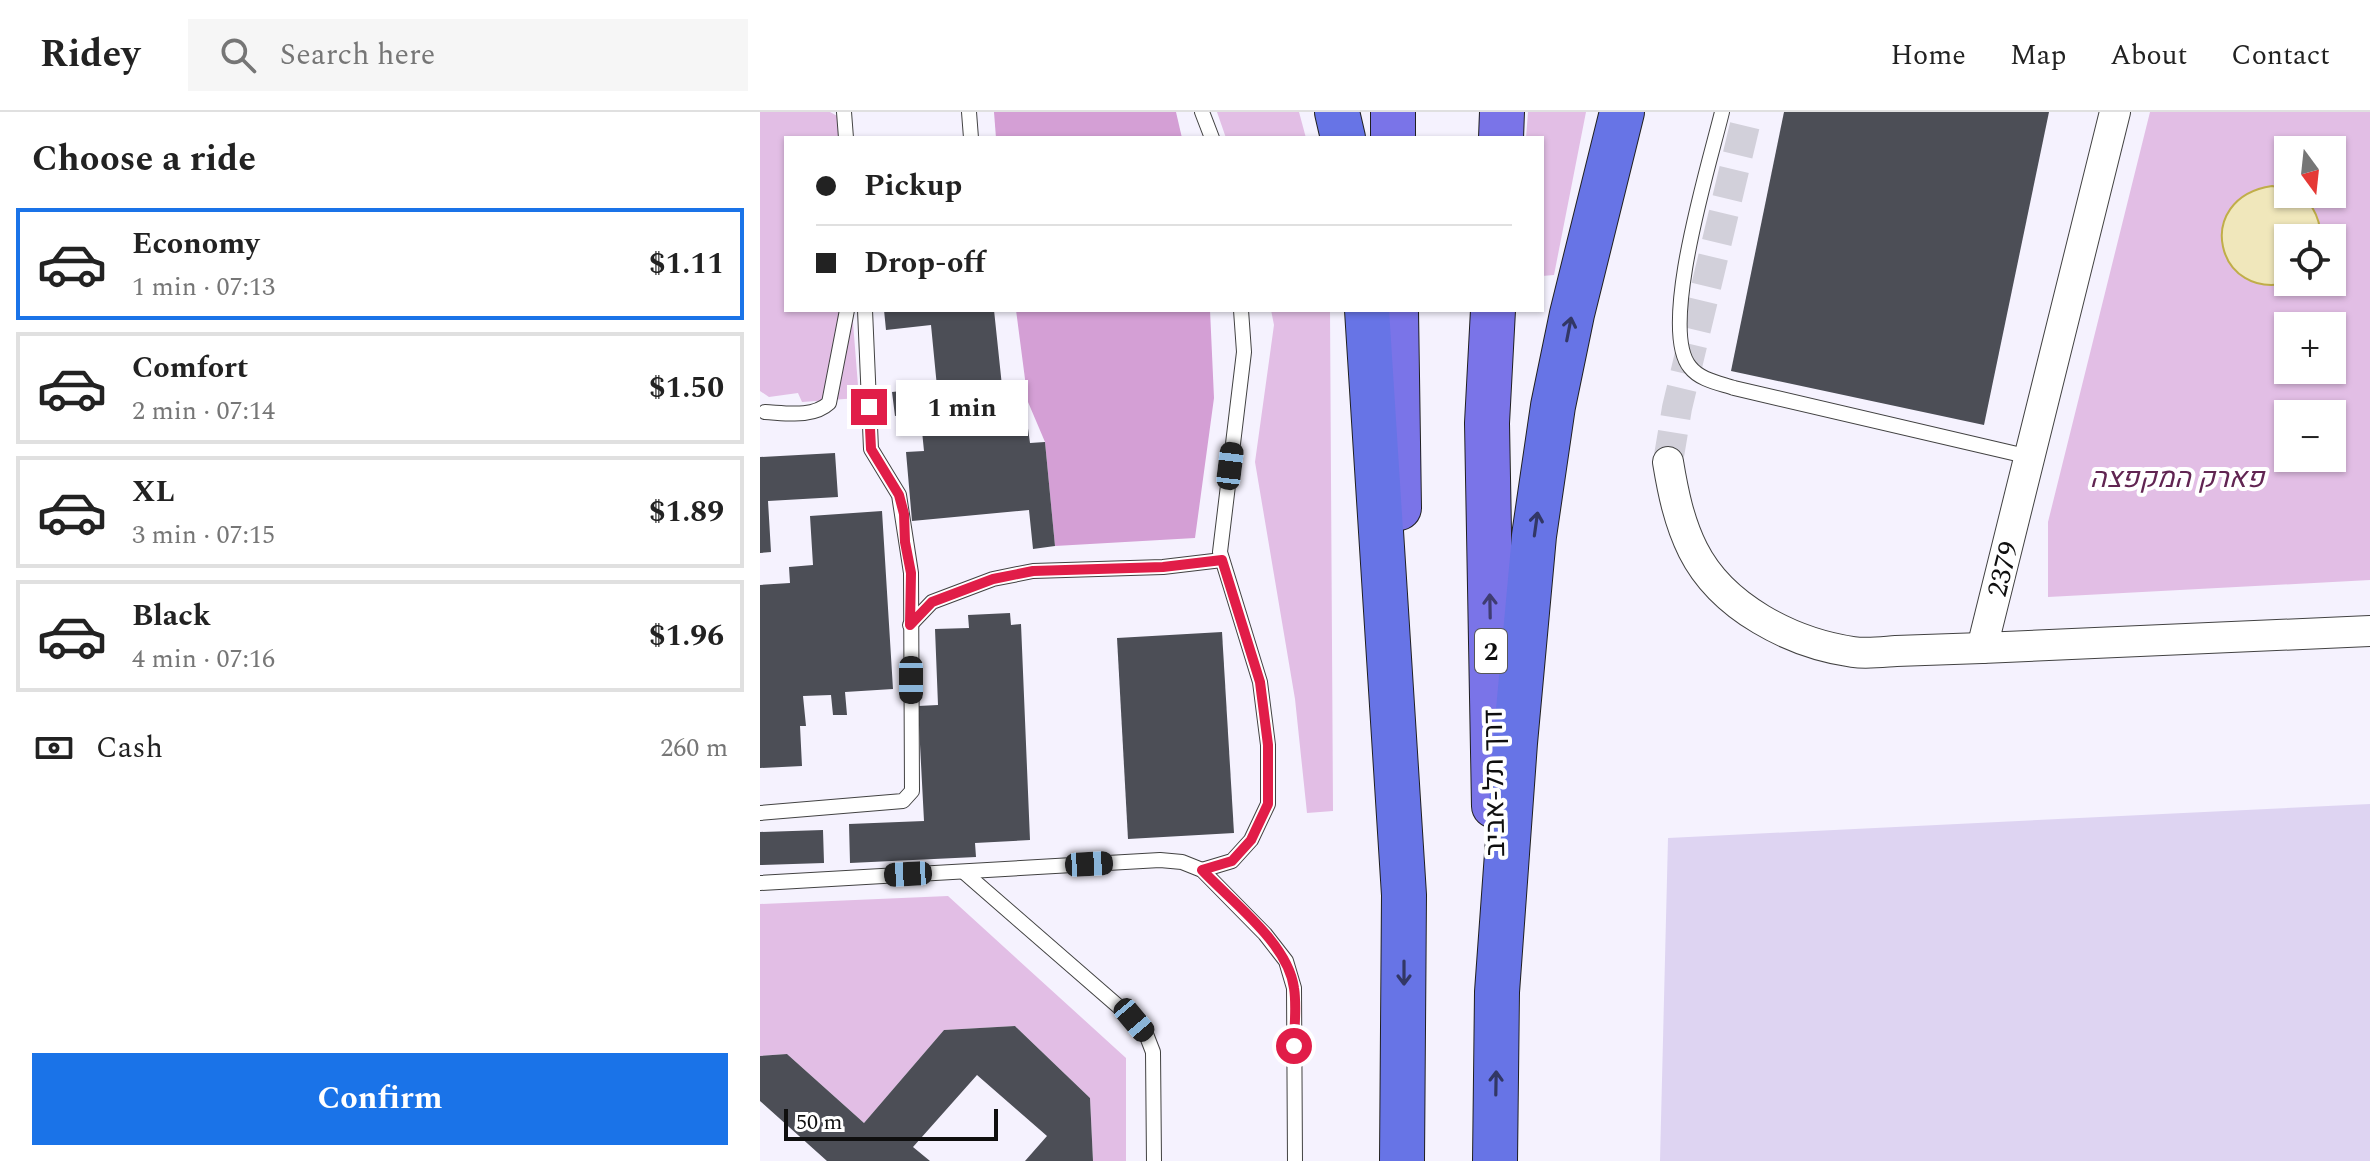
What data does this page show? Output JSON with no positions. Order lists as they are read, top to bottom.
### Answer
{
  "streets": {
    "highway": ["2", "דרך תל-אביב"],
    "street": ["2379"]
  },
  "parks": ["פארק המקפצה"],
  "scale_bar": "50 m",
  "north": "bottom",
  "page": {
    "header": "Ridey",
    "search": "Search here",
    "nav": [
      "Home",
      "Map",
      "About",
      "Contact"
    ],
    "heading": "Choose a ride",
    "map_buttons": ["+", "−"],
    "banner": ["Pickup", "Drop-off"],
    "list": [
      {
        "name": "Economy",
        "note": "1 min · 07:13",
        "value": "$1.11"
      },
      {
        "name": "Comfort",
        "note": "2 min · 07:14",
        "value": "$1.50"
      },
      {
        "name": "XL",
        "note": "3 min · 07:15",
        "value": "$1.89"
      },
      {
        "name": "Black",
        "note": "4 min · 07:16",
        "value": "$1.96"
      }
    ],
    "bubble": "1 min",
    "pay": ["Cash", "260 m"],
    "buttons": "Confirm",
    "scale": "50 m"
  }
}
